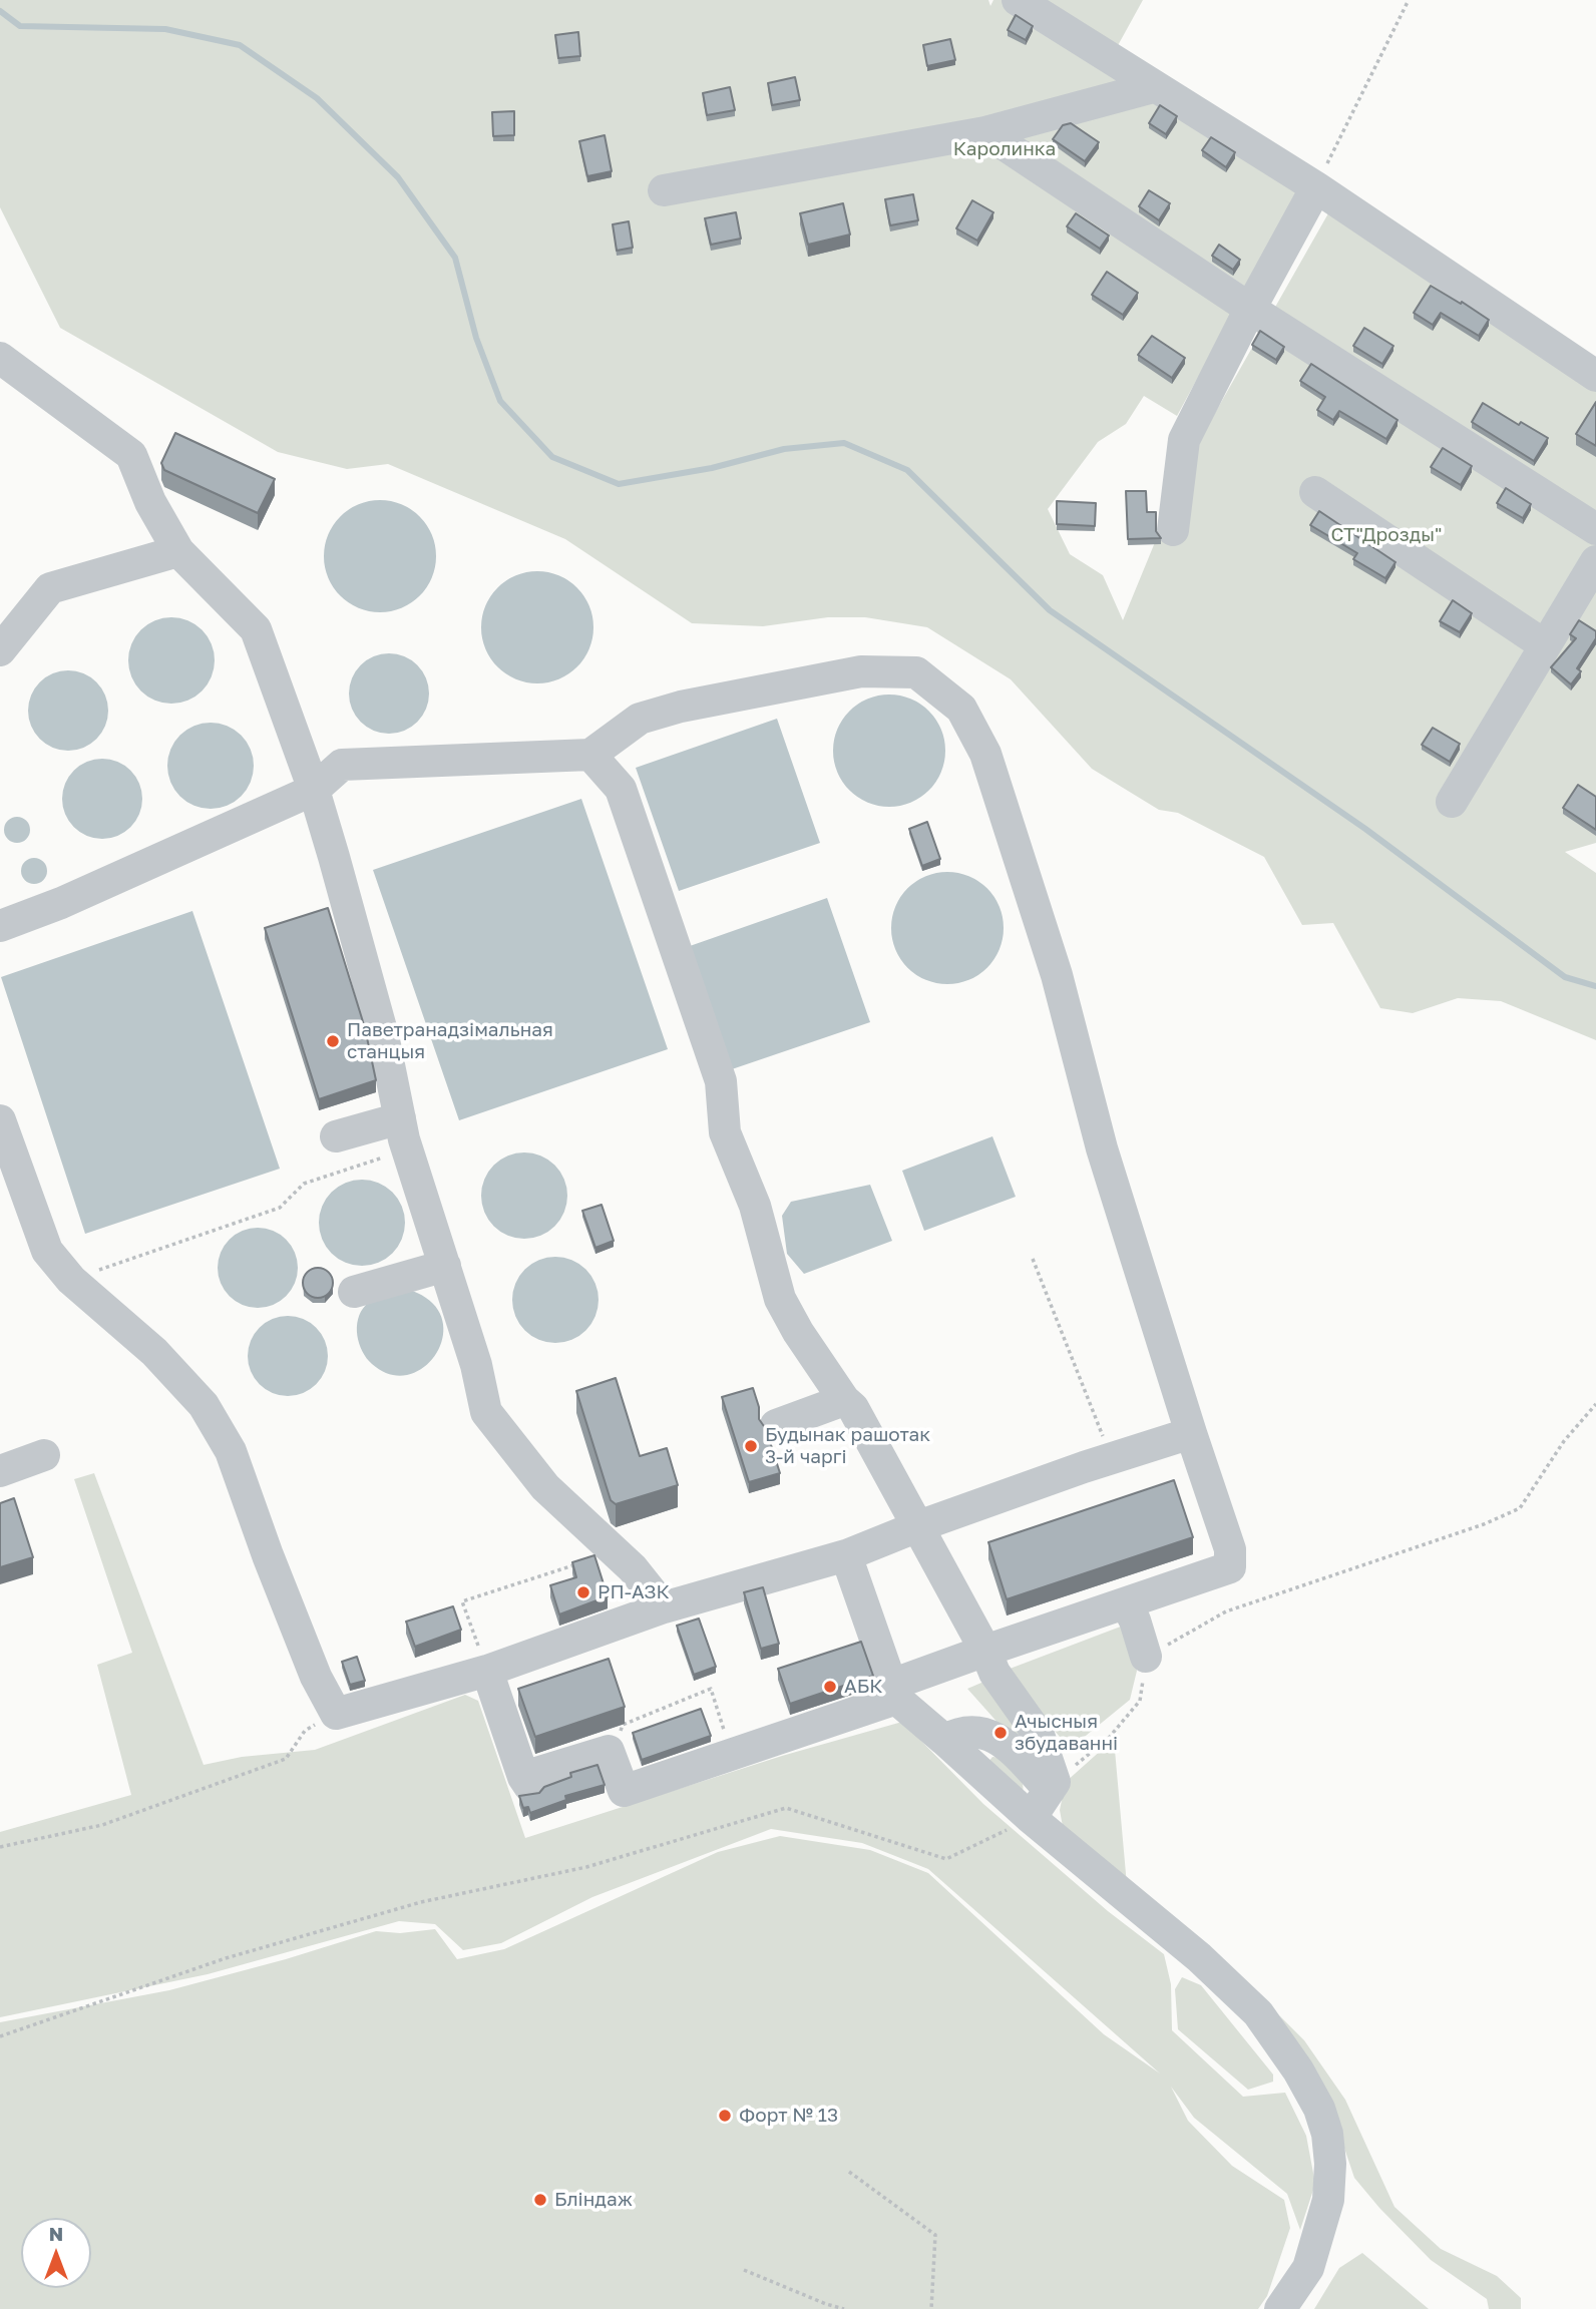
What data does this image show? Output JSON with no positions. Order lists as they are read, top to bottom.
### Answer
{
  "parks": ["Каролинка", "СТ\"Дрозды\""],
  "places": [
    "Паветранадзімальная станцыя",
    "Будынак рашотак 3-й чаргі",
    "РП-АЗК",
    "АБК",
    "Ачысныя збудаванні",
    "Форт № 13",
    "Бліндаж"
  ],
  "north": "top"
}
